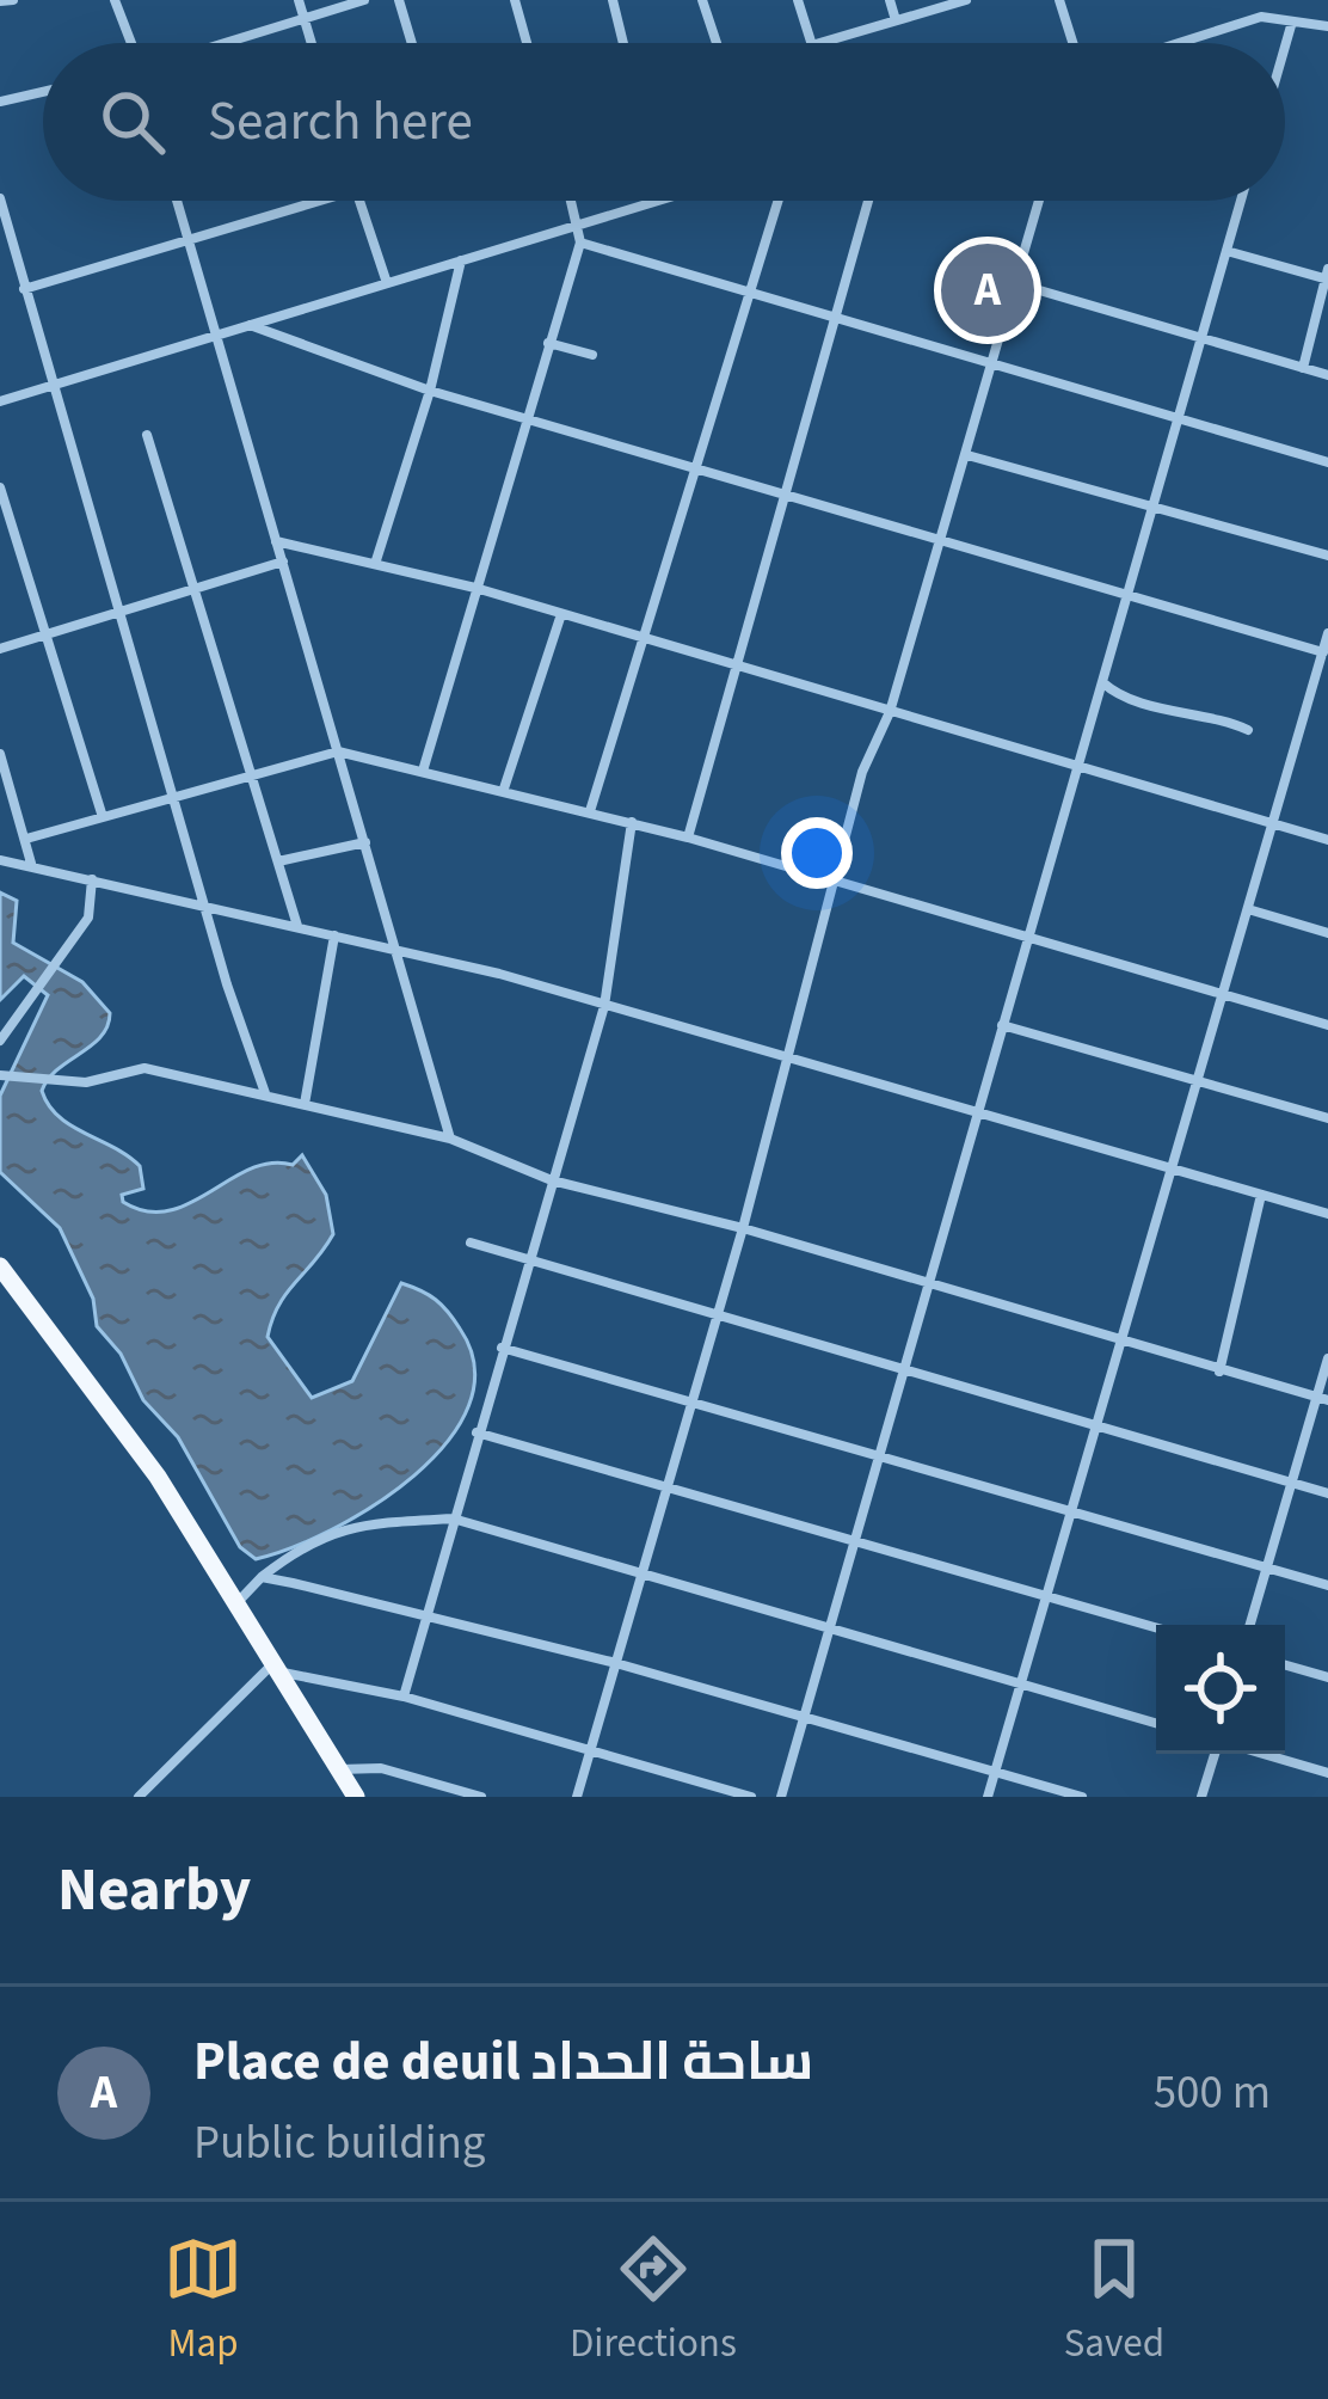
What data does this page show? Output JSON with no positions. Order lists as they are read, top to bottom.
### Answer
{
  "page": {
    "search": "Search here",
    "pins": "A",
    "heading": "Nearby",
    "list": [
      {
        "mark": "A",
        "name": "Place de deuil ساحة الحداد",
        "note": "Public building",
        "value": "500 m"
      }
    ],
    "nav": ["Map", "Directions", "Saved"]
  }
}
